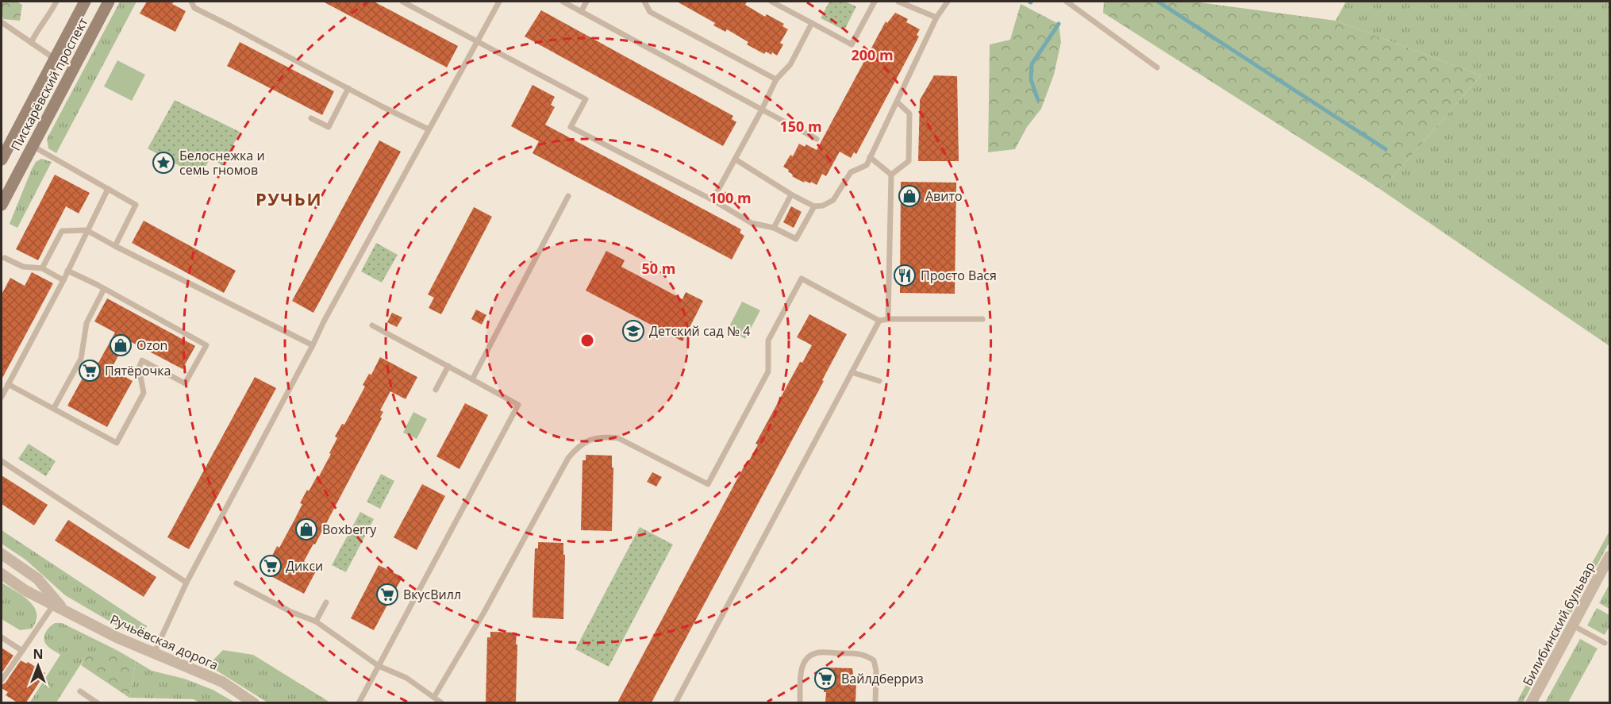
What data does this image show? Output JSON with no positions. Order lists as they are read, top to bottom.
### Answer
{
  "streets": {
    "main road": ["Пискарёвский проспект"],
    "street": ["Билибинский бульвар", "Ручьёвская дорога"]
  },
  "districts": ["РУЧЬИ"],
  "places": {
    "place": ["Белоснежка и семь гномов"],
    "shop": ["Авито", "Ozon", "Boxberry"],
    "restaurant": ["Просто Вася"],
    "school or university": ["Детский сад № 4"],
    "supermarket": [
      "Пятёрочка",
      "Дикси",
      "ВкусВилл",
      "Вайлдберриз"
    ]
  },
  "north": "top",
  "rings": [
    "200 m",
    "150 m",
    "100 m",
    "50 m"
  ]
}
